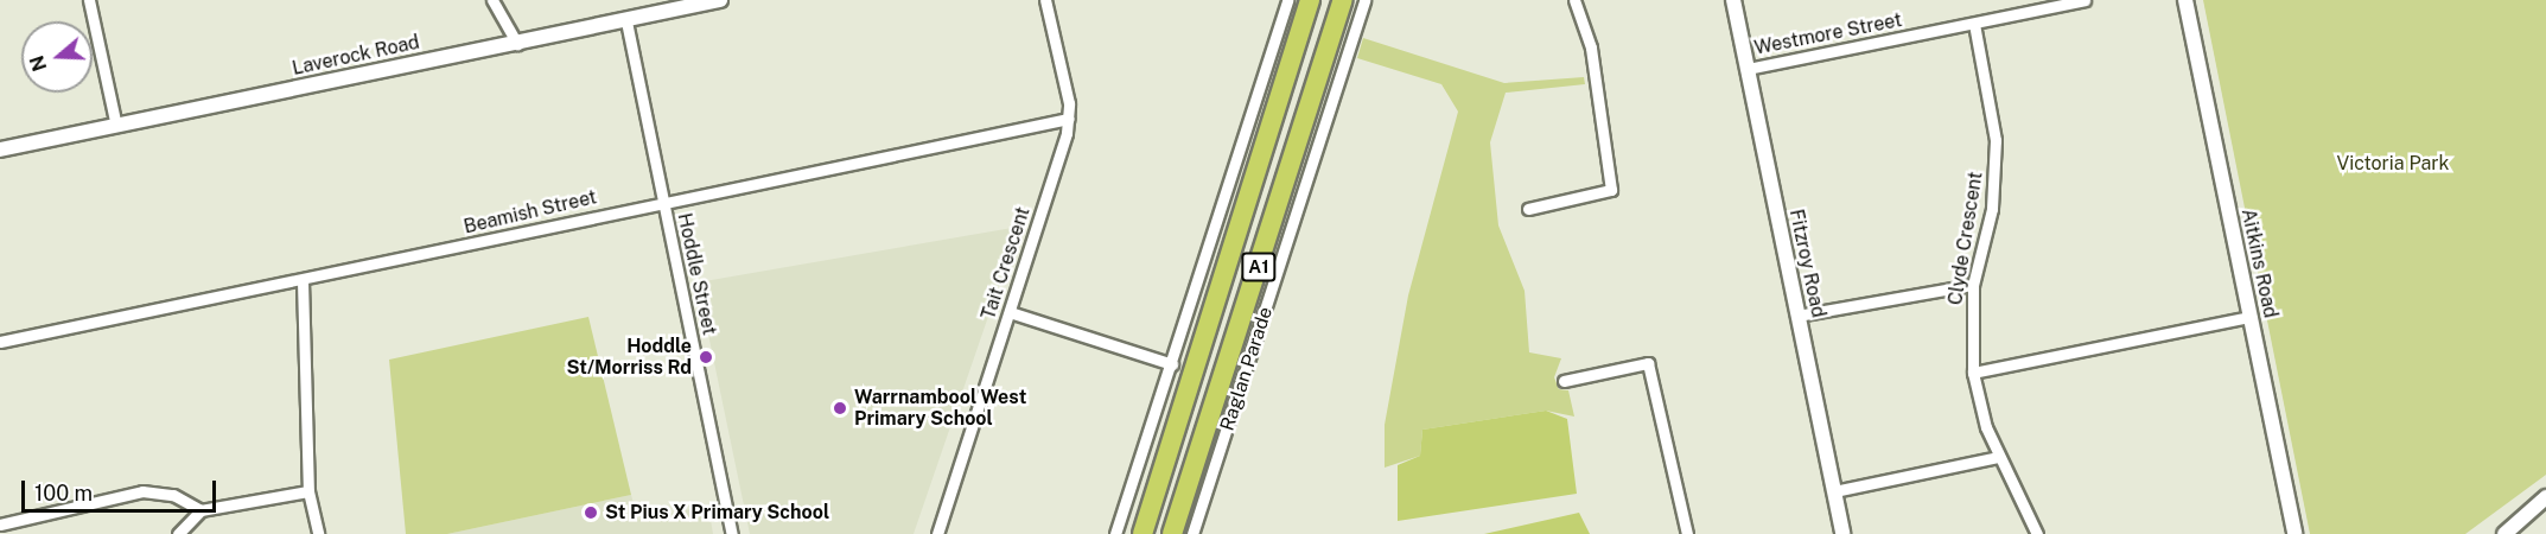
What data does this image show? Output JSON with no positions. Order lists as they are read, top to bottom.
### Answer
{
  "streets": {
    "highway": ["A1", "Raglan Parade"],
    "street": [
      "Westmore Street",
      "Laverock Road",
      "Beamish Street",
      "Clyde Crescent",
      "Tait Crescent",
      "Fitzroy Road",
      "Aitkins Road",
      "Hoddle Street"
    ]
  },
  "crossings": [
    ["Westmore Street", "Clyde Crescent"],
    ["Westmore Street", "Fitzroy Road"],
    ["Laverock Road", "Hoddle Street"],
    ["Beamish Street", "Tait Crescent"],
    ["Beamish Street", "Hoddle Street"]
  ],
  "parks": ["Victoria Park"],
  "places": ["Hoddle St/Morriss Rd", "Warrnambool West Primary School", "St Pius X Primary School"],
  "scale_bar": "100 m",
  "north": "left"
}
